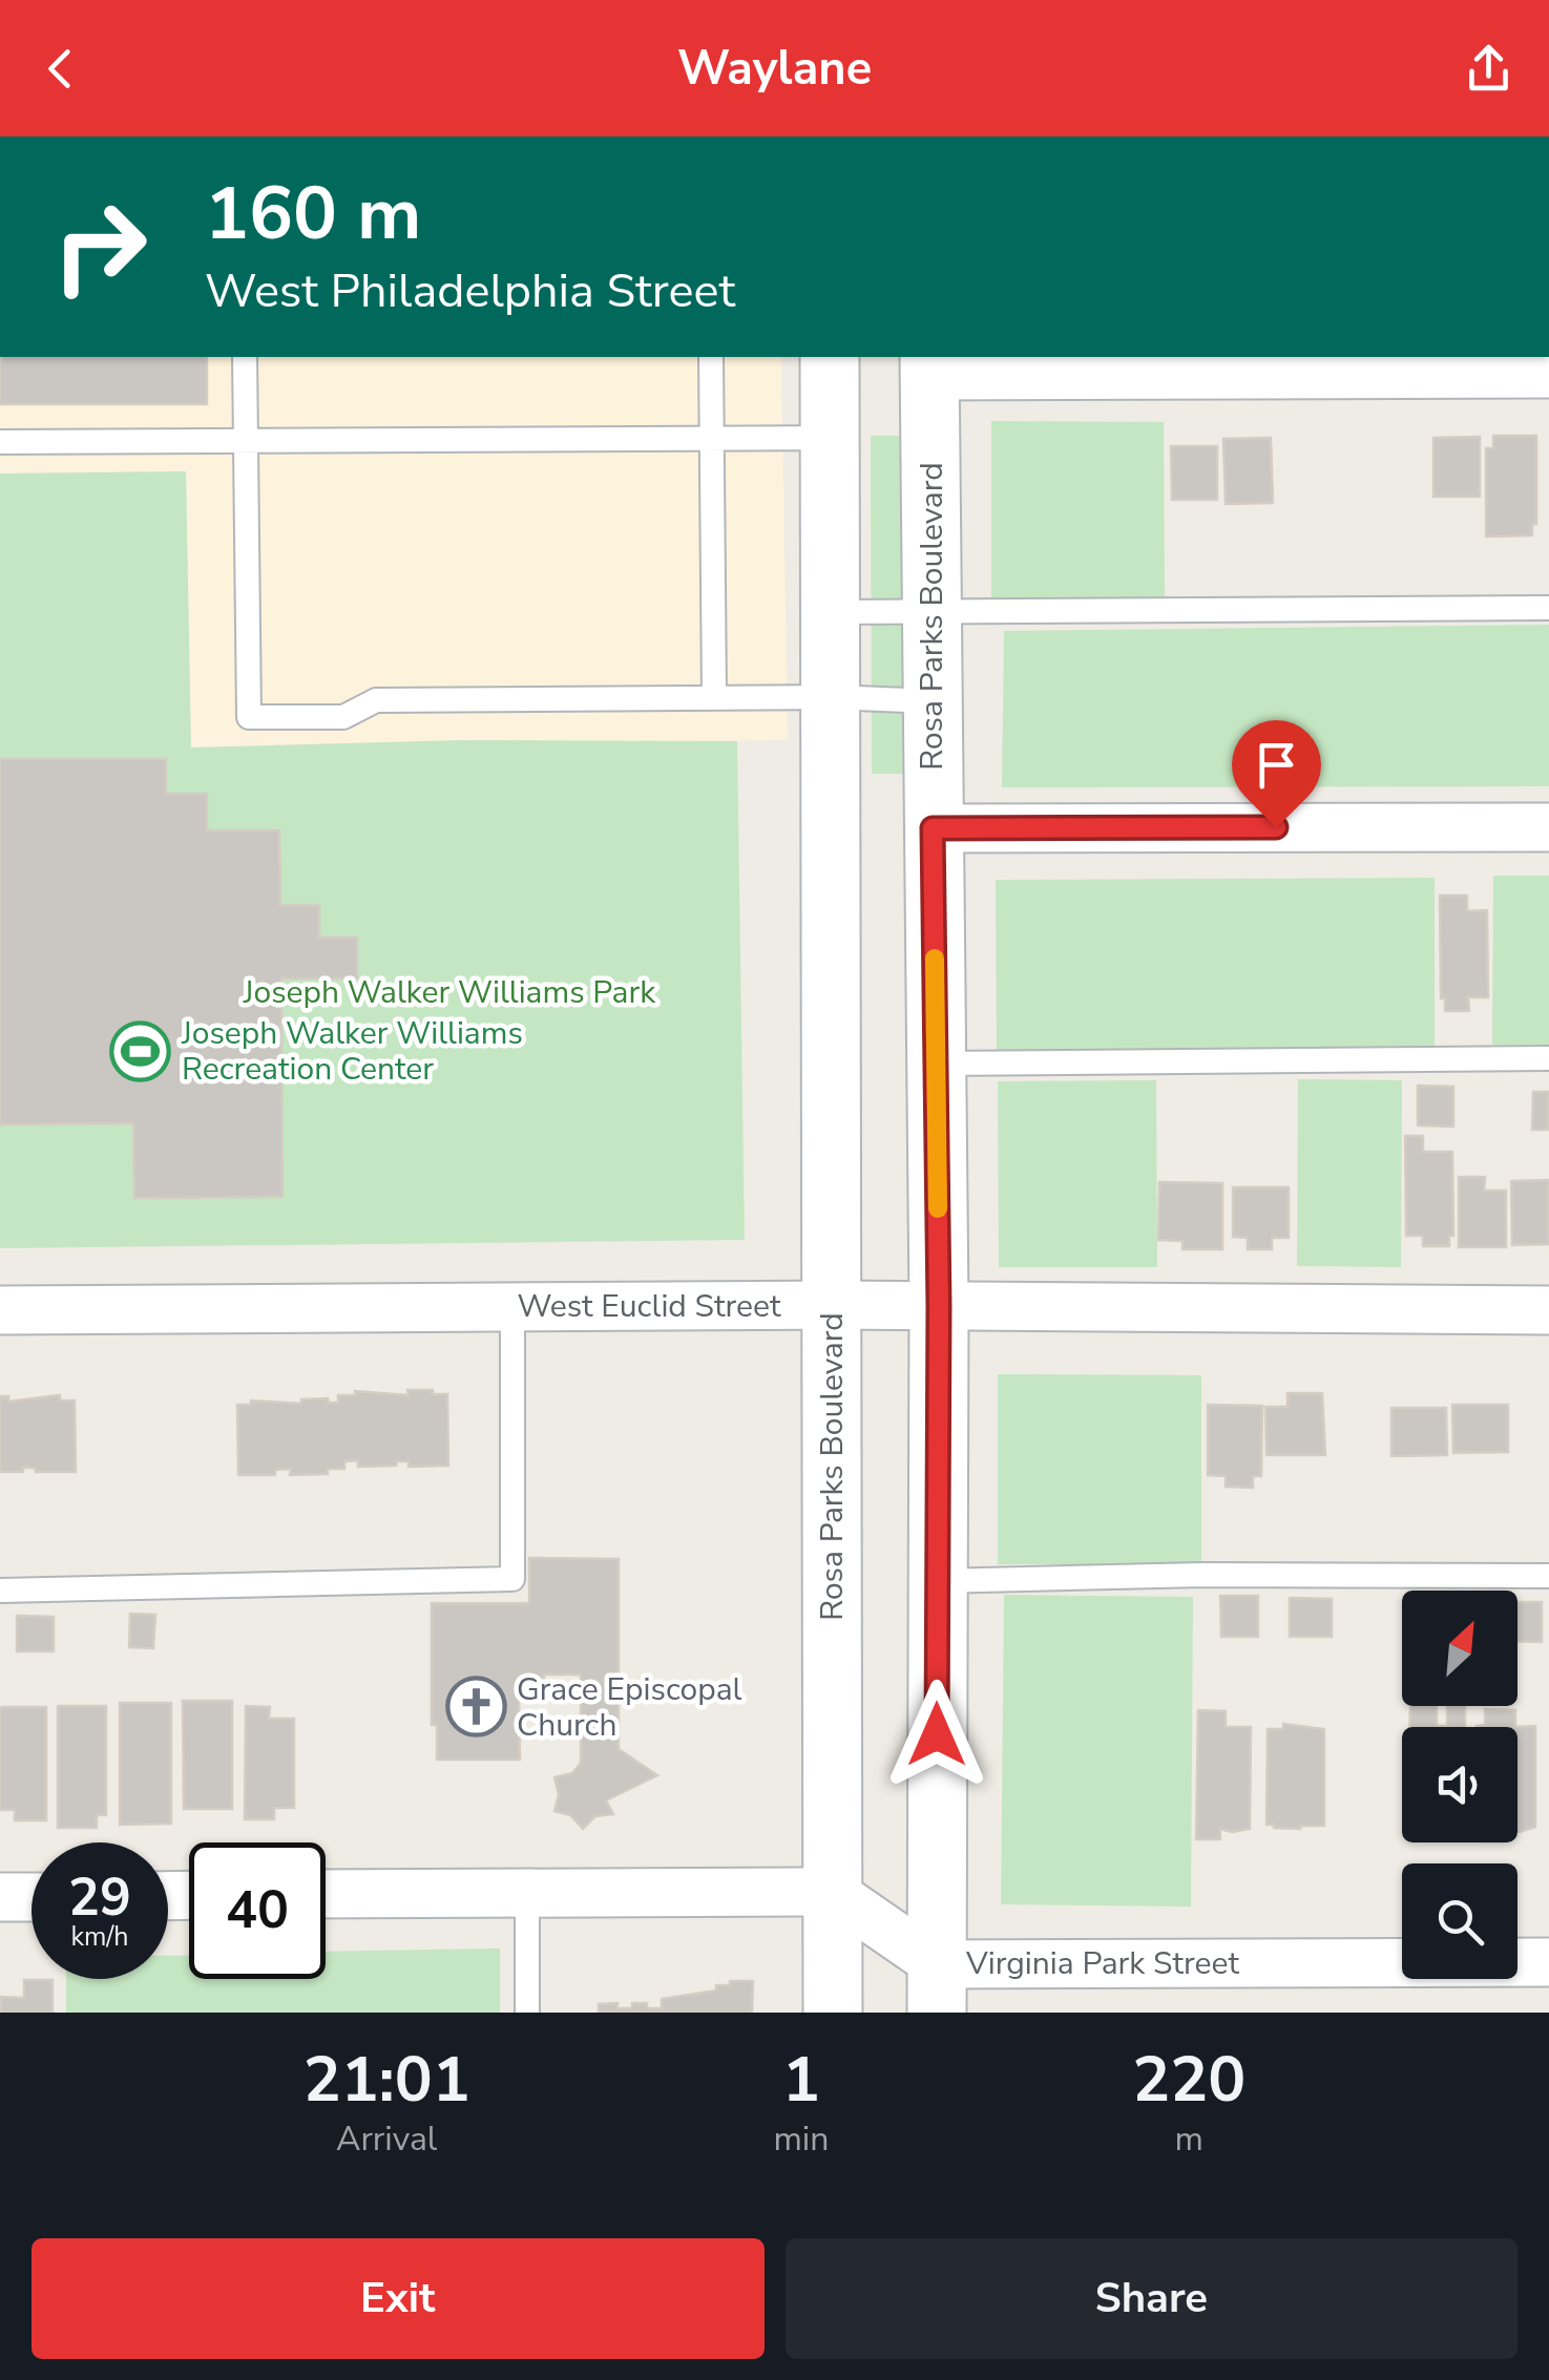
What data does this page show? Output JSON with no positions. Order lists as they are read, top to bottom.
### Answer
{
  "streets": {
    "street": ["Rosa Parks Boulevard", "West Euclid Street", "Virginia Park Street"]
  },
  "crossings": [
    ["Rosa Parks Boulevard", "West Euclid Street"],
    ["Rosa Parks Boulevard", "Virginia Park Street"]
  ],
  "parks": ["Joseph Walker Williams Park"],
  "places": {
    "sports": ["Joseph Walker Williams Recreation Center"],
    "church": ["Grace Episcopal Church"]
  },
  "north": "top right",
  "page": {
    "header": "Waylane",
    "turn": ["160 m", "West Philadelphia Street"],
    "speed": "29 km/h",
    "limit": "40",
    "eta": [
      "21:01",
      "Arrival",
      "1",
      "min",
      "220",
      "m"
    ],
    "buttons": ["Exit", "Share"]
  }
}
